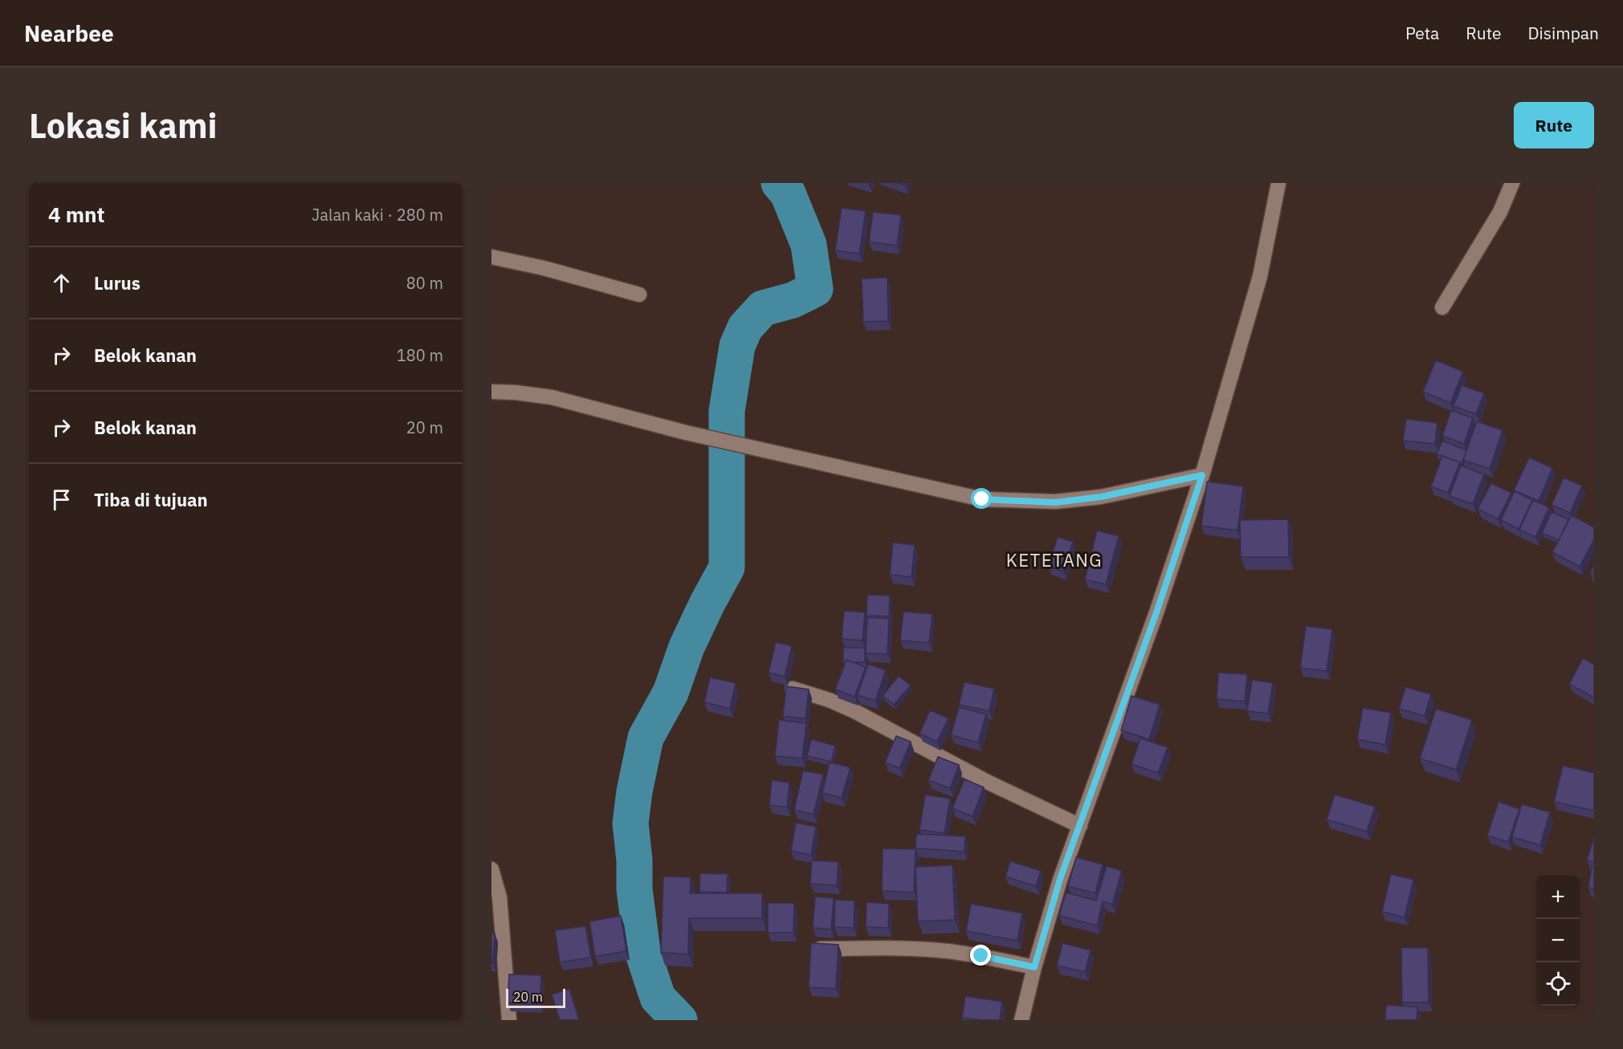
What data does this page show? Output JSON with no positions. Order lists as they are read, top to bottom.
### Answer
{
  "districts": ["KETETANG"],
  "scale_bar": "20 m",
  "page": {
    "header": "Nearbee",
    "nav": ["Peta", "Rute", "Disimpan"],
    "buttons": "Rute",
    "title": "Lokasi kami",
    "heading": ["4 mnt", "Jalan kaki · 280 m"],
    "list": [
      ["Lurus", "80 m"],
      ["Belok kanan", "180 m"],
      ["Belok kanan", "20 m"],
      "Tiba di tujuan"
    ],
    "map_buttons": ["+", "−"],
    "scale": "20 m"
  }
}
